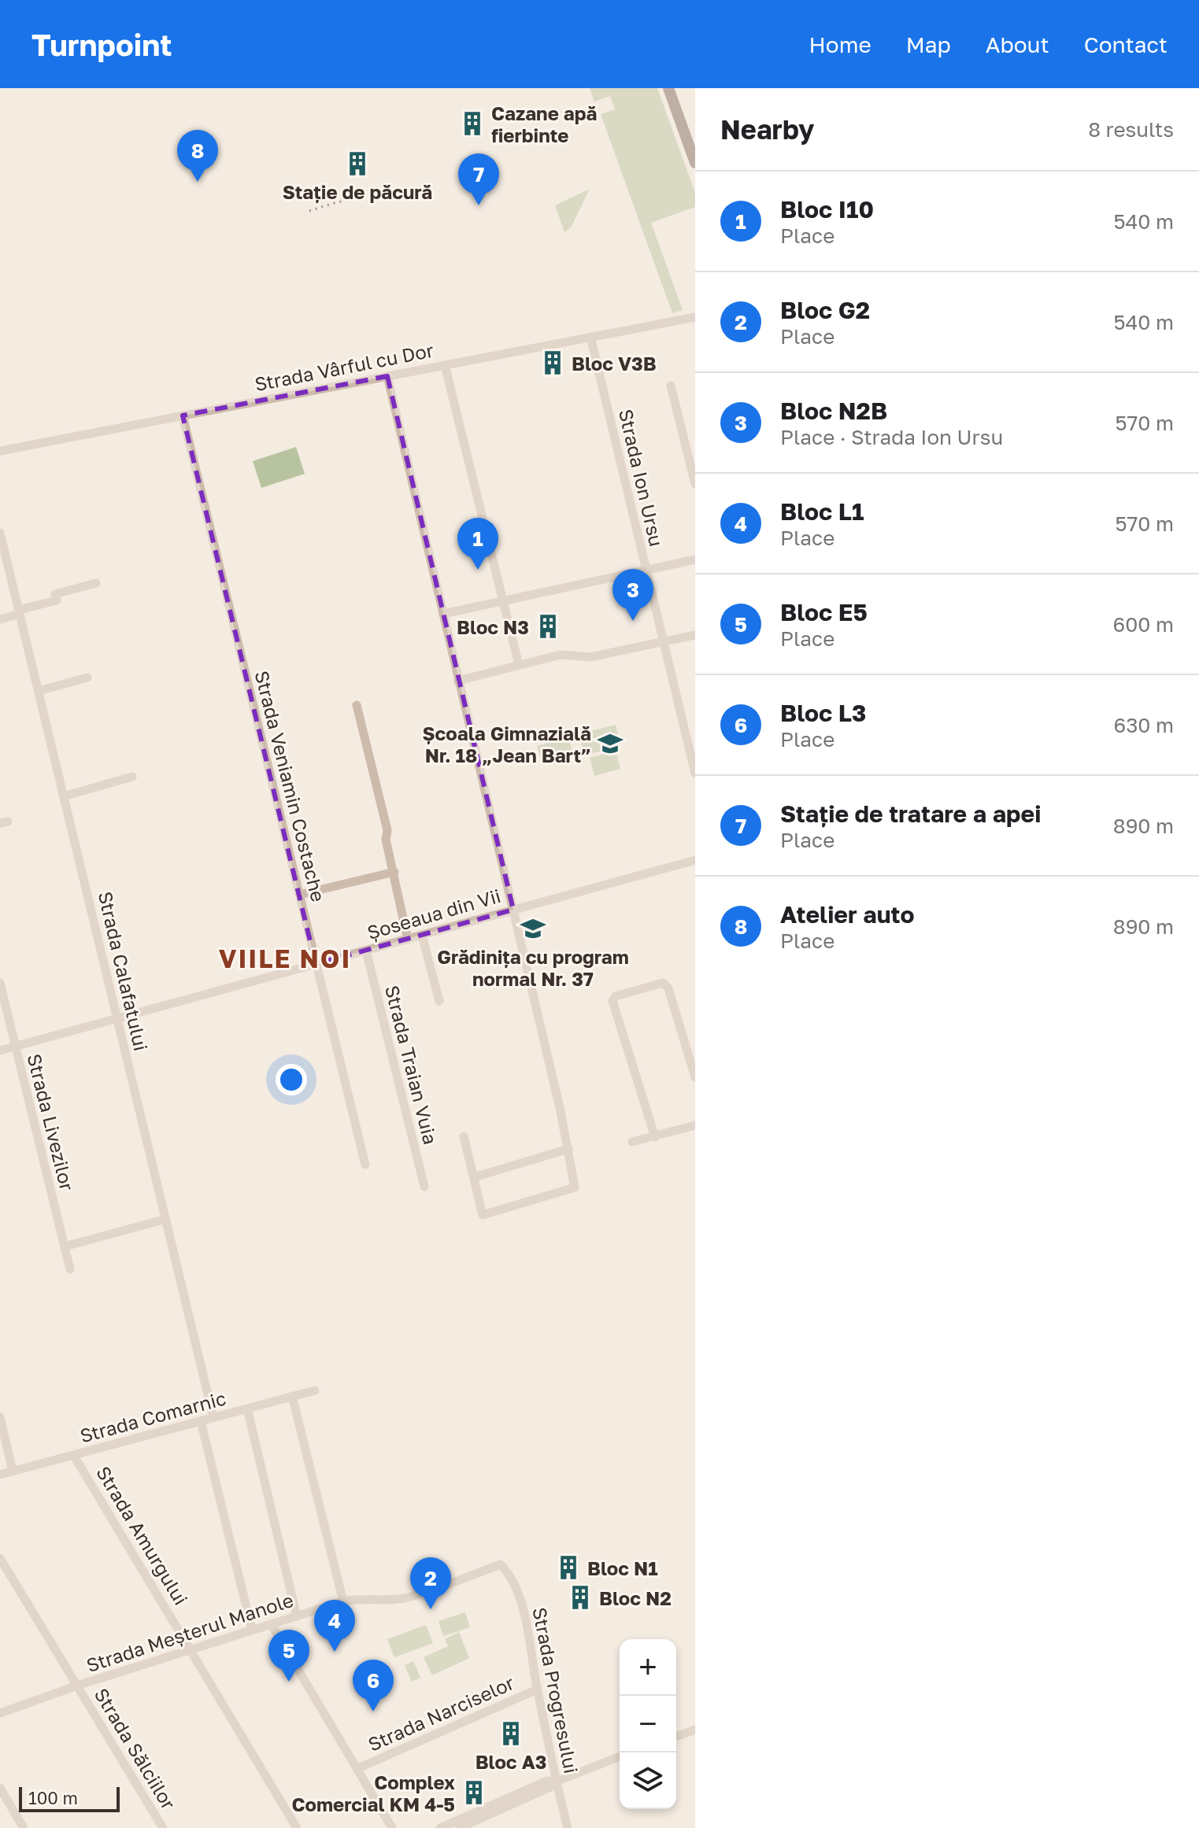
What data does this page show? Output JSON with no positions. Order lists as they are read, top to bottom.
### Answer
{
  "streets": {
    "street": [
      "Strada Vârful cu Dor",
      "Strada Ion Ursu",
      "Strada Veniamin Costache",
      "Șoseaua din Vii",
      "Strada Calafatului",
      "Strada Traian Vuia",
      "Strada Livezilor",
      "Strada Comarnic",
      "Strada Amurgului",
      "Strada Meșterul Manole",
      "Strada Progresului",
      "Strada Narciselor",
      "Strada Sălciilor"
    ]
  },
  "crossings": [
    ["Strada Vârful cu Dor", "Strada Ion Ursu"],
    ["Strada Vârful cu Dor", "Strada Veniamin Costache"],
    ["Strada Veniamin Costache", "Șoseaua din Vii"],
    ["Șoseaua din Vii", "Strada Calafatului"],
    ["Șoseaua din Vii", "Strada Traian Vuia"],
    ["Șoseaua din Vii", "Strada Livezilor"],
    ["Strada Calafatului", "Strada Comarnic"],
    ["Strada Comarnic", "Strada Amurgului"],
    ["Strada Amurgului", "Strada Meșterul Manole"],
    ["Strada Meșterul Manole", "Strada Progresului"],
    ["Strada Meșterul Manole", "Strada Sălciilor"],
    ["Strada Progresului", "Strada Narciselor"]
  ],
  "districts": ["VIILE NOI"],
  "places": {
    "building": [
      "Cazane apă fierbinte",
      "Stație de păcură",
      "Bloc V3B",
      "Bloc N3",
      "Bloc N1",
      "Bloc N2",
      "Bloc A3",
      "Complex Comercial KM 4-5"
    ],
    "school or university": ["Școala Gimnazială Nr. 18 „Jean Bart”", "Grădinița cu program normal Nr. 37"]
  },
  "scale_bar": "100 m",
  "page": {
    "header": "Turnpoint",
    "nav": [
      "Home",
      "Map",
      "About",
      "Contact"
    ],
    "heading": ["Nearby", "8 results"],
    "pins": [
      "8",
      "7",
      "1",
      "3",
      "2",
      "4",
      "5",
      "6"
    ],
    "list": [
      {
        "mark": "1",
        "name": "Bloc I10",
        "note": "Place",
        "value": "540 m"
      },
      {
        "mark": "2",
        "name": "Bloc G2",
        "note": "Place",
        "value": "540 m"
      },
      {
        "mark": "3",
        "name": "Bloc N2B",
        "note": "Place · Strada Ion Ursu",
        "value": "570 m"
      },
      {
        "mark": "4",
        "name": "Bloc L1",
        "note": "Place",
        "value": "570 m"
      },
      {
        "mark": "5",
        "name": "Bloc E5",
        "note": "Place",
        "value": "600 m"
      },
      {
        "mark": "6",
        "name": "Bloc L3",
        "note": "Place",
        "value": "630 m"
      },
      {
        "mark": "7",
        "name": "Stație de tratare a apei",
        "note": "Place",
        "value": "890 m"
      },
      {
        "mark": "8",
        "name": "Atelier auto",
        "note": "Place",
        "value": "890 m"
      }
    ],
    "map_buttons": ["+", "−"],
    "scale": "100 m"
  }
}
